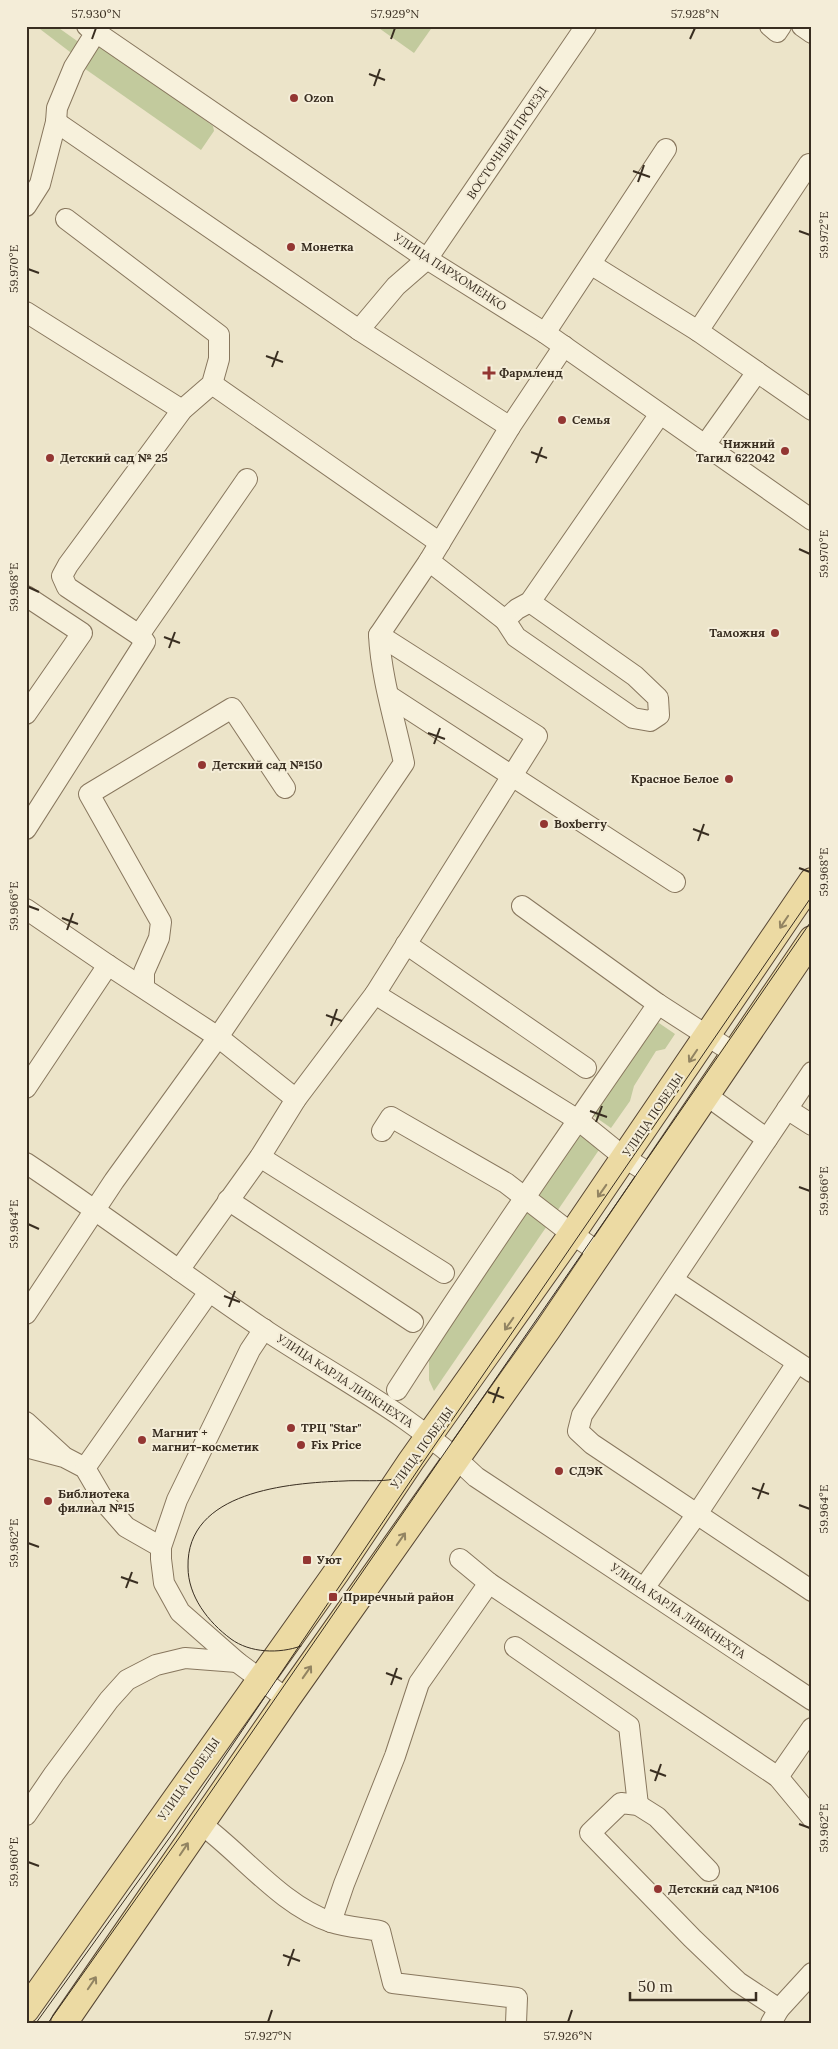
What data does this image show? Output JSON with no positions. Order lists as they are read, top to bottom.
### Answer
{
  "streets": {
    "main road": ["УЛИЦА ПОБЕДЫ"],
    "street": ["ВОСТОЧНЫЙ ПРОЕЗД", "УЛИЦА ПАРХОМЕНКО", "УЛИЦА КАРЛА ЛИБКНЕХТА"]
  },
  "crossings": [
    ["ВОСТОЧНЫЙ ПРОЕЗД", "УЛИЦА ПАРХОМЕНКО"],
    ["УЛИЦА ПОБЕДЫ", "УЛИЦА КАРЛА ЛИБКНЕХТА"]
  ],
  "places": {
    "other": [
      "Ozon",
      "Монетка",
      "Семья",
      "Нижний Тагил 622042",
      "Детский сад № 25",
      "Таможня",
      "Детский сад №150",
      "Красное Белое",
      "Boxberry",
      "ТРЦ \"Star\"",
      "Магнит + магнит-косметик",
      "Fix Price",
      "СДЭК",
      "Библиотека филиал №15",
      "Детский сад №106"
    ],
    "health": ["Фармленд"],
    "transit": ["Уют", "Приречный район"]
  },
  "scale_bar": "50 m",
  "coordinates": [
    "57.930°N",
    "57.929°N",
    "57.928°N",
    "59.972°E",
    "59.970°E",
    "59.968°E",
    "59.966°E",
    "59.964°E",
    "59.962°E",
    "59.960°E",
    "57.927°N",
    "57.926°N"
  ]
}
